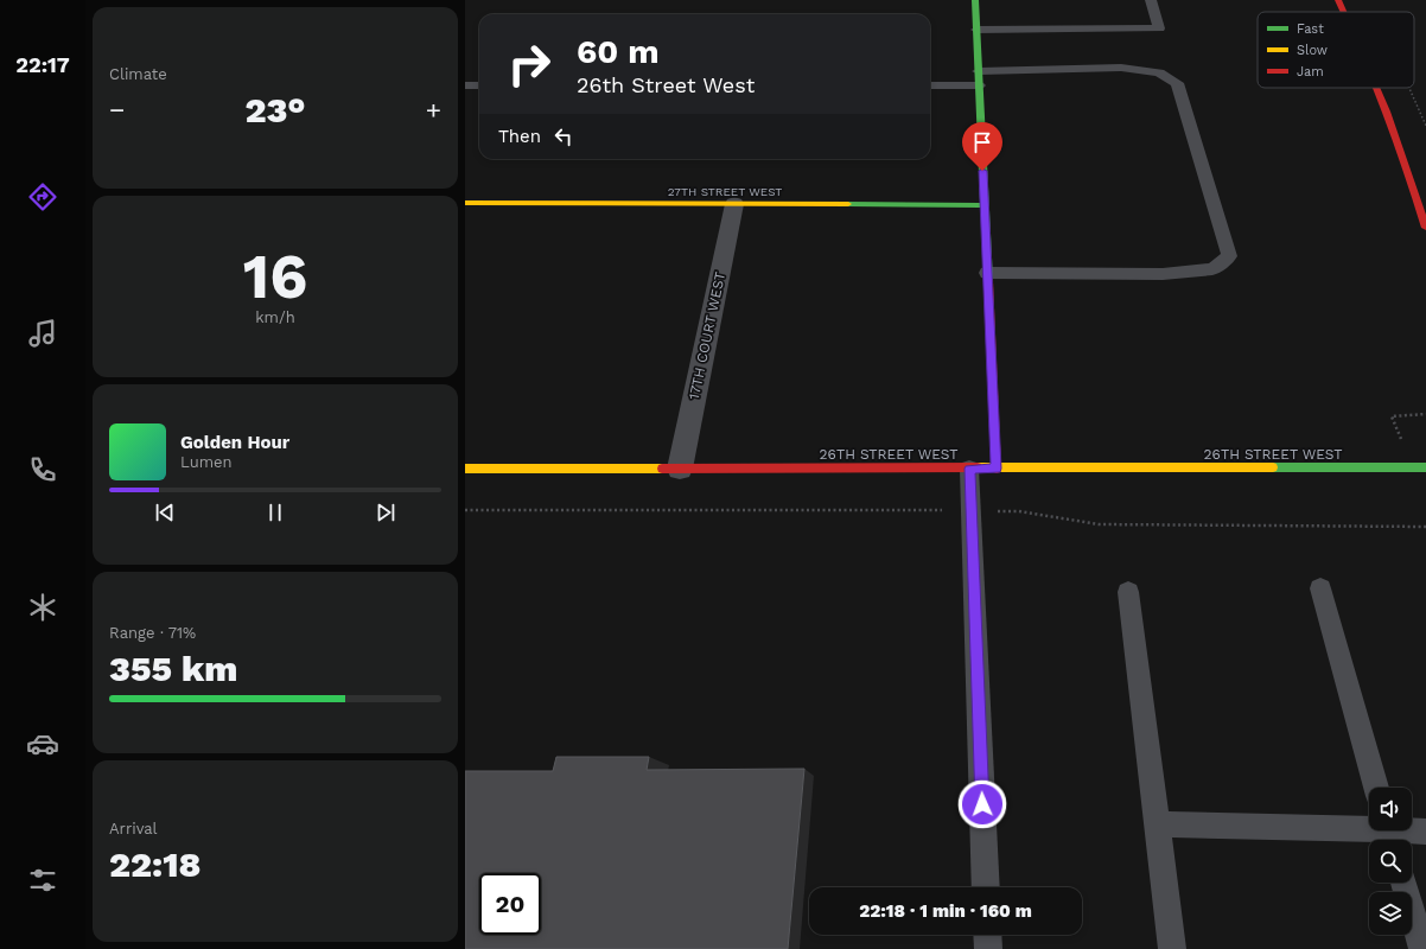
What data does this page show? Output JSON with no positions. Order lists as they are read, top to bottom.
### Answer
{
  "streets": {
    "street": ["27TH STREET WEST", "17TH COURT WEST", "26TH STREET WEST"]
  },
  "crossings": [
    ["27TH STREET WEST", "17TH COURT WEST"],
    ["17TH COURT WEST", "26TH STREET WEST"]
  ],
  "legend": ["Fast", "Slow", "Jam"],
  "page": {
    "tabs": "22:17",
    "tile": [
      "Climate",
      ["16", "km/h"],
      ["Range · 71%", "355 km"],
      ["Arrival", "22:18"]
    ],
    "turn": ["60 m", "26th Street West"],
    "heat": ["−", "23°", "+"],
    "then": "Then",
    "song": ["Golden Hour", "Lumen"],
    "limit": "20",
    "trip": "22:18 · 1 min · 160 m"
  }
}
